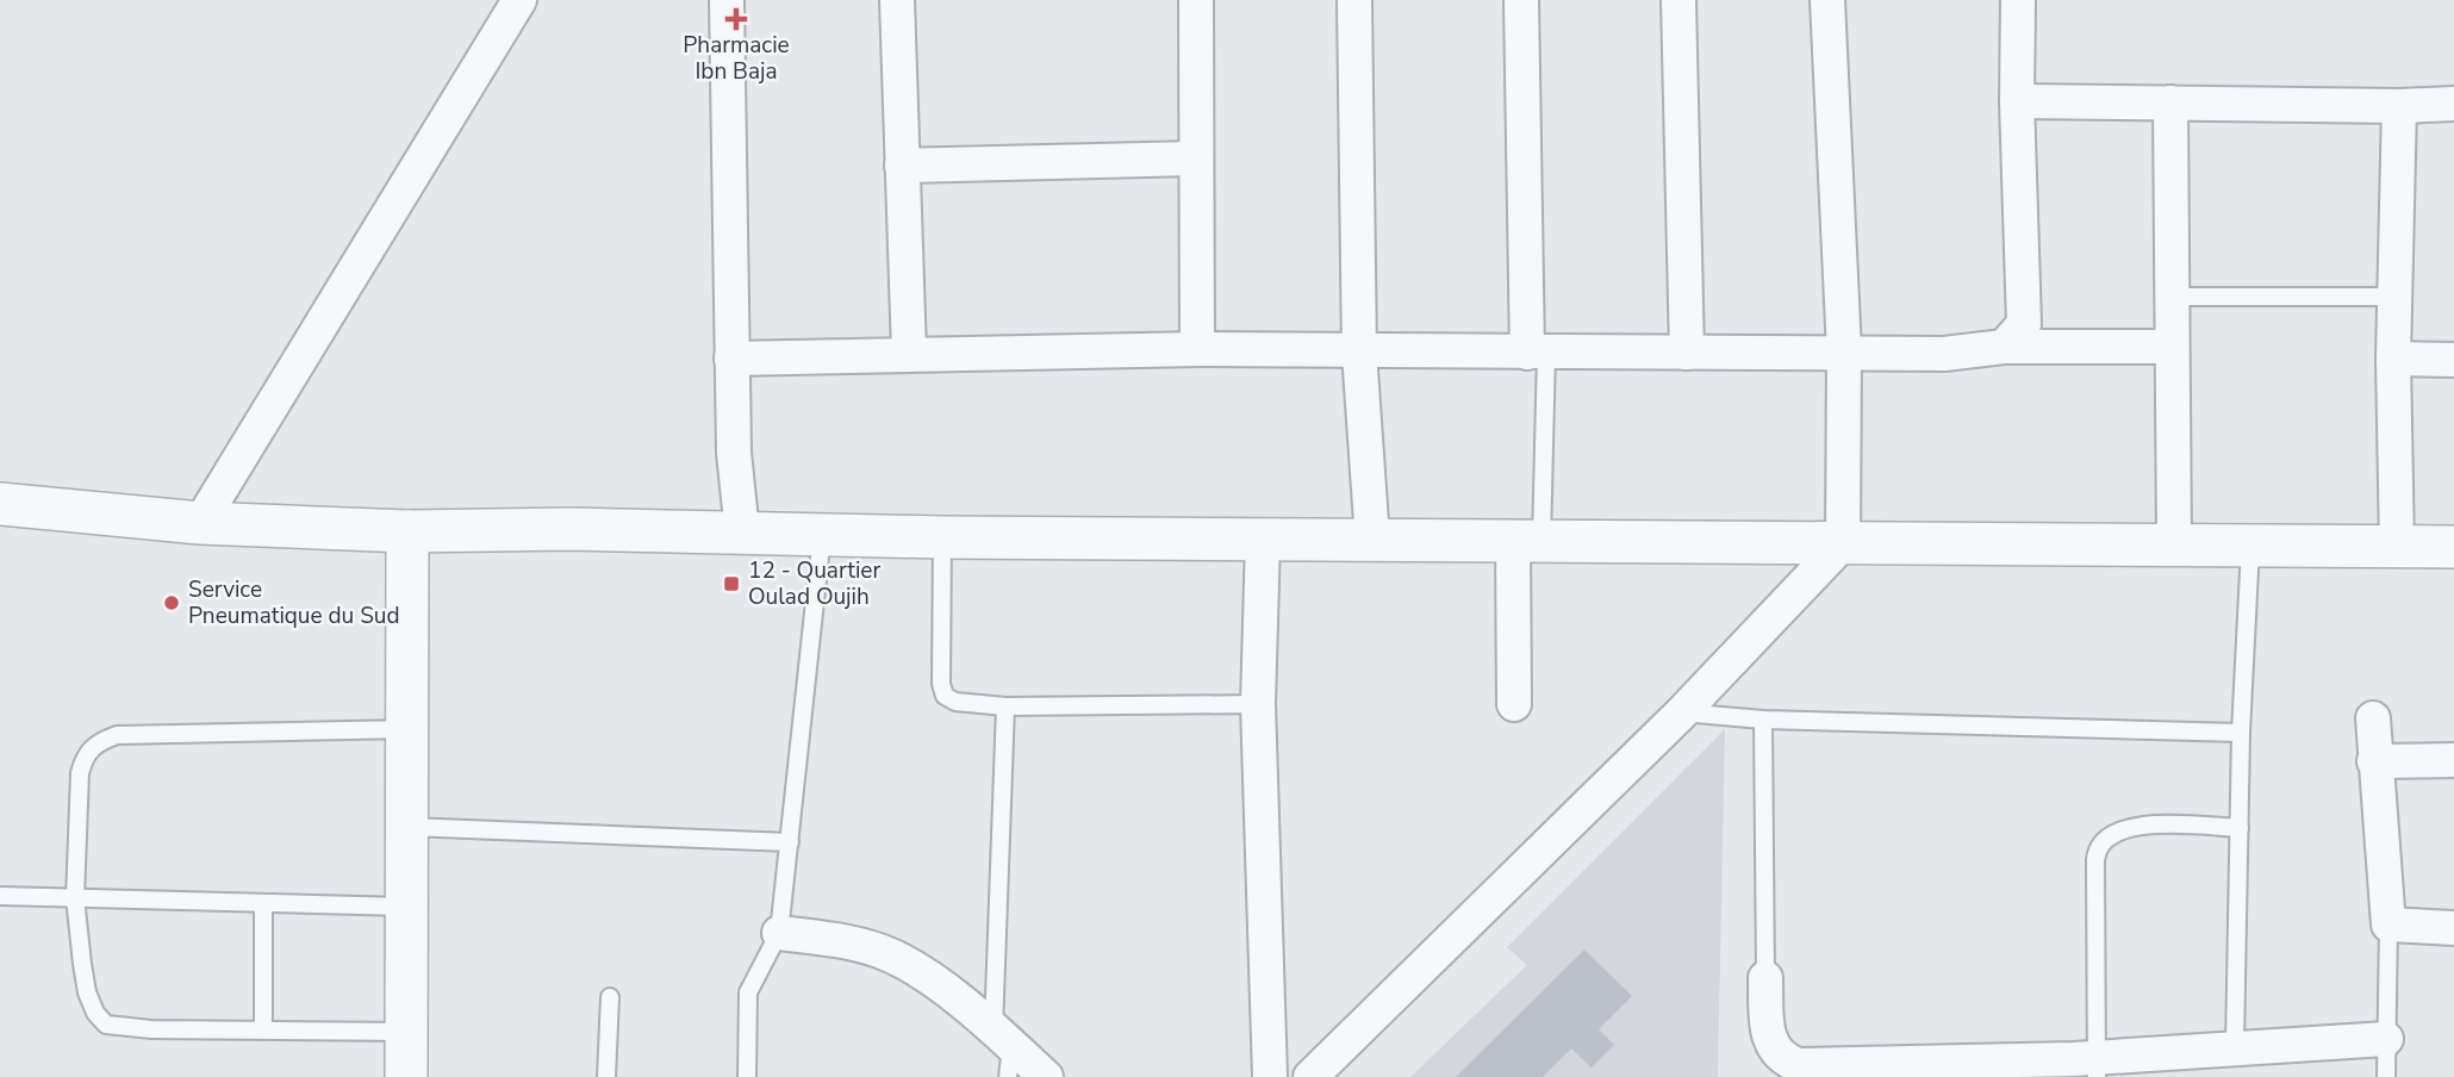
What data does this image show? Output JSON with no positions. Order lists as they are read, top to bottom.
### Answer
{
  "places": {
    "health": ["Pharmacie Ibn Baja"],
    "transit": ["12 - Quartier Oulad Oujih"],
    "other": ["Service Pneumatique du Sud"]
  }
}
